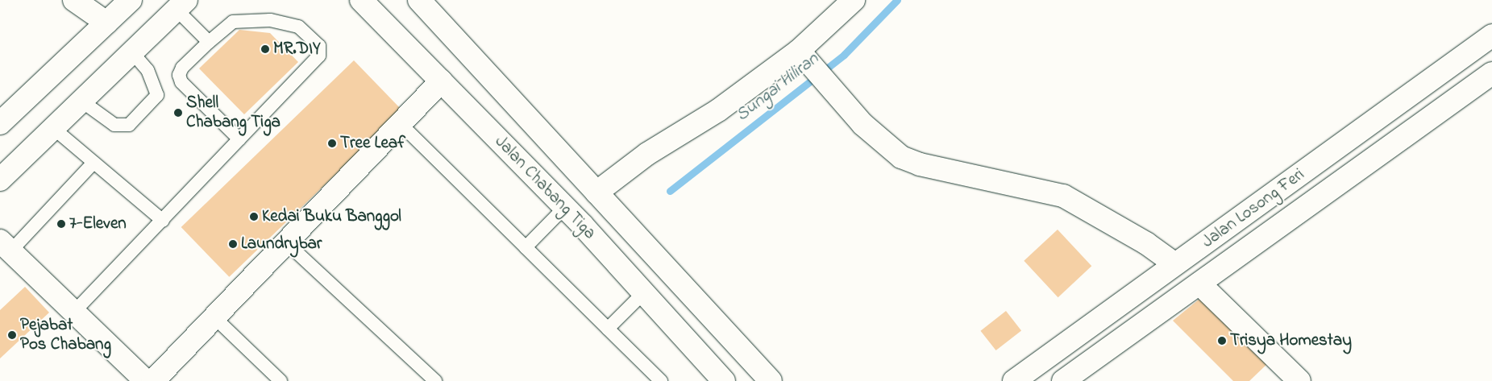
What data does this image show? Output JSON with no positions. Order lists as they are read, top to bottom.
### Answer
{
  "streets": {
    "main road": ["Jalan Chabang Tiga", "Jalan Losong Feri"]
  },
  "water": ["Sungai Hiliran"],
  "places": [
    "MR.DIY",
    "Shell Chabang Tiga",
    "Tree Leaf",
    "Kedai Buku Banggol",
    "7-Eleven",
    "Laundrybar",
    "Pejabat Pos Chabang",
    "Trisya Homestay"
  ]
}
